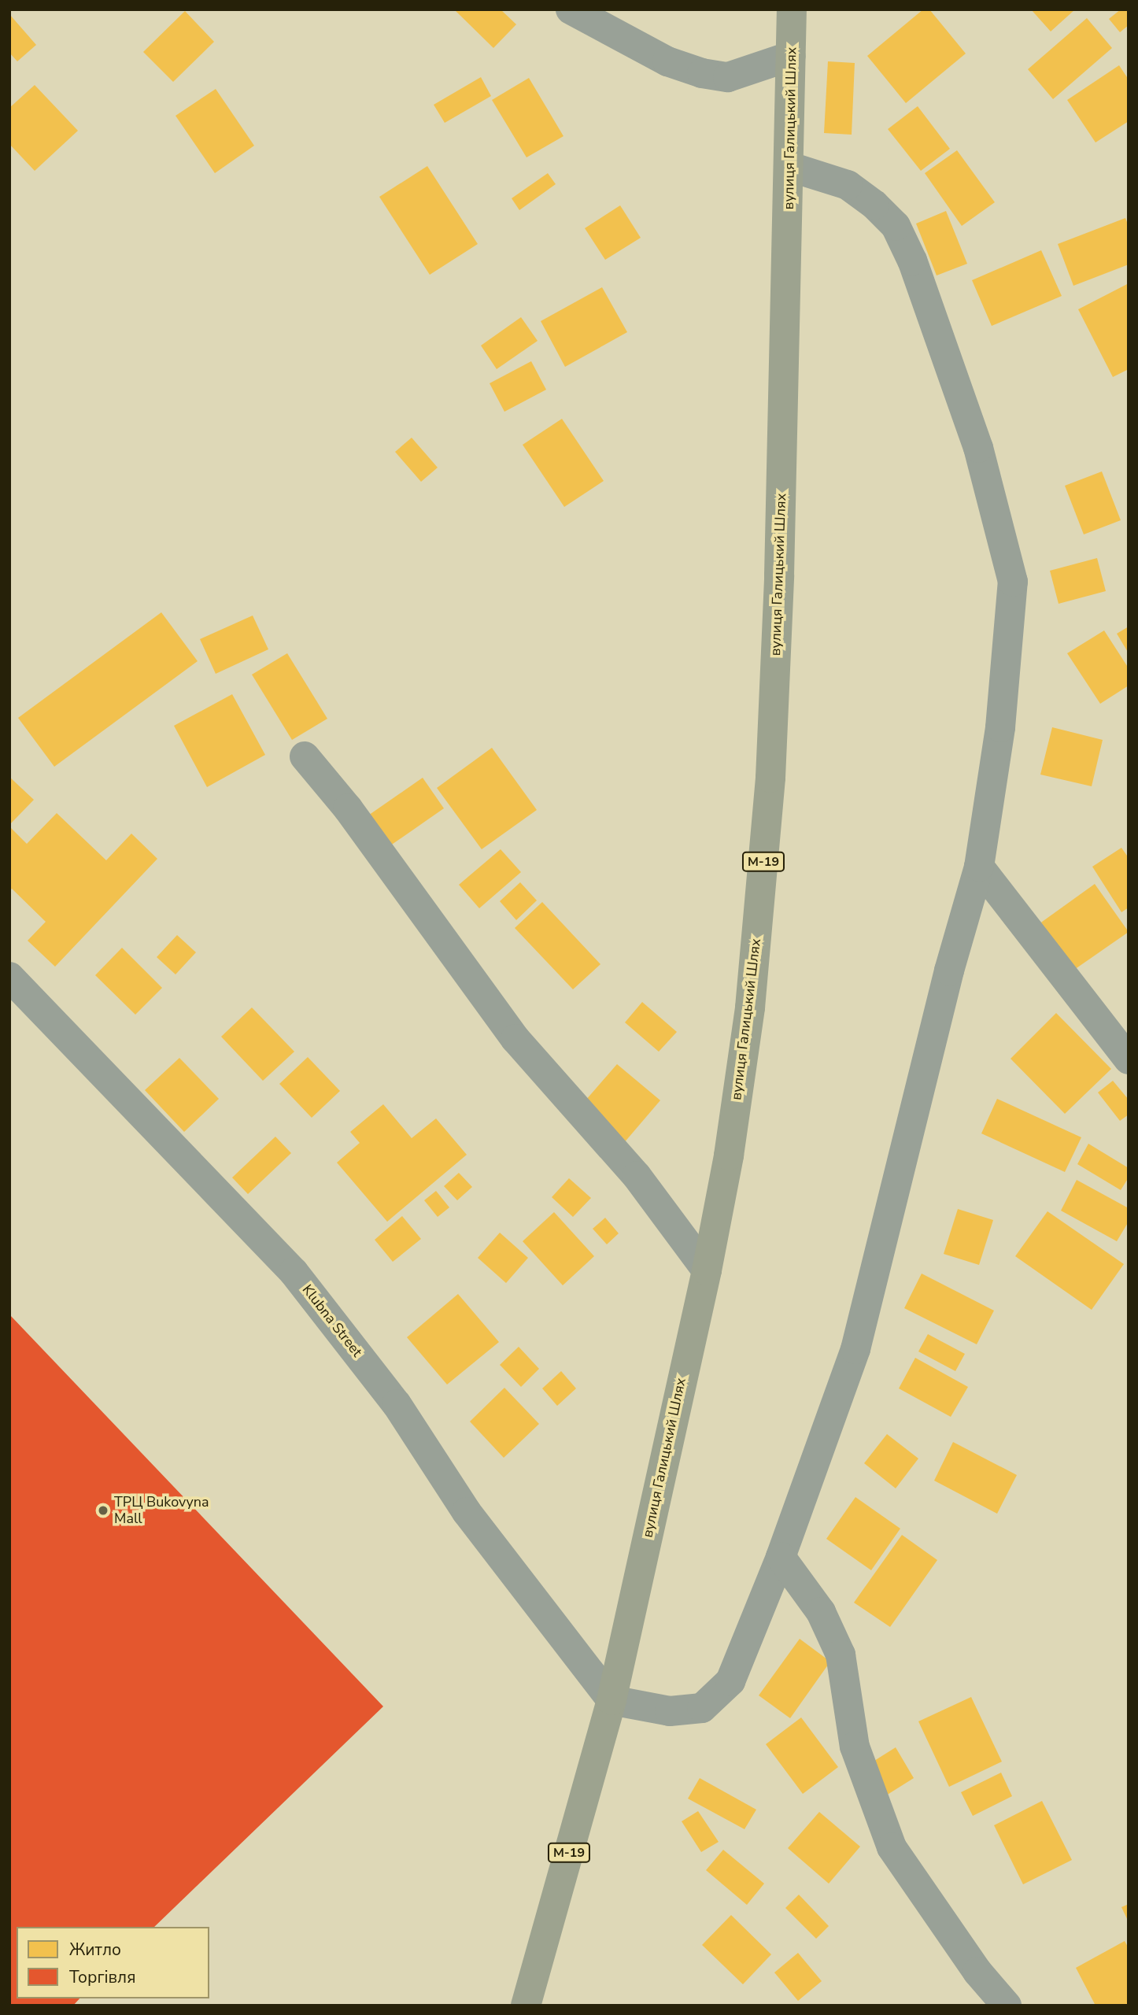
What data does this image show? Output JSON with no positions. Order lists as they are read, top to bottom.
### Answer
{
  "streets": {
    "highway": ["вулиця Галицький Шлях", "М-19"],
    "street": ["Klubna Street"]
  },
  "crossings": [
    ["вулиця Галицький Шлях", "Klubna Street"]
  ],
  "places": ["ТРЦ Bukovyna Mall"],
  "legend": ["Житло", "Торгівля"]
}
